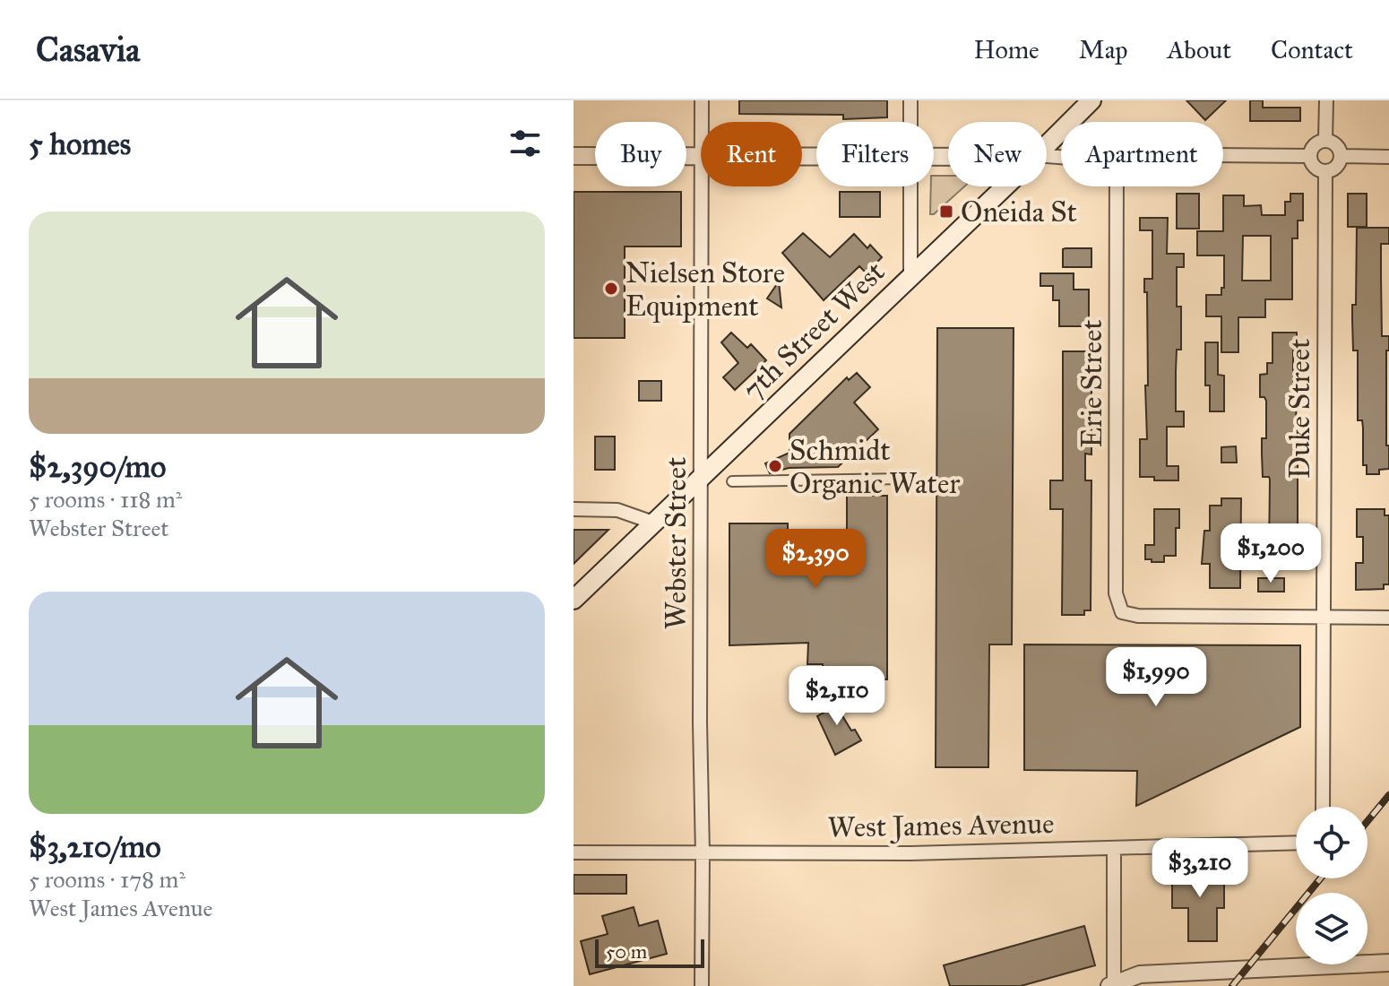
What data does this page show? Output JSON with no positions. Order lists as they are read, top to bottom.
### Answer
{
  "streets": {
    "main road": ["7th Street West"],
    "street": [
      "Erie Street",
      "Duke Street",
      "Webster Street",
      "West James Avenue"
    ]
  },
  "crossings": [
    ["7th Street West", "Webster Street"],
    ["Erie Street", "Duke Street"],
    ["Webster Street", "West James Avenue"]
  ],
  "places": {
    "transit": ["Oneida St"],
    "other": ["Nielsen Store Equipment", "Schmidt Organic Water"]
  },
  "scale_bar": "50 m",
  "page": {
    "header": "Casavia",
    "nav": [
      "Home",
      "Map",
      "About",
      "Contact"
    ],
    "heading": "5 homes",
    "chip": [
      "Buy",
      "Rent",
      "Filters",
      "New",
      "Apartment"
    ],
    "list": [
      {
        "name": "$2,390/mo",
        "note": "5 rooms · 118 m² · Webster Street"
      },
      {
        "name": "$3,210/mo",
        "note": "5 rooms · 178 m² · West James Avenue"
      }
    ],
    "price": [
      "$1,200",
      "$2,390",
      "$1,990",
      "$2,110",
      "$3,210"
    ],
    "scale": "50 m"
  }
}
